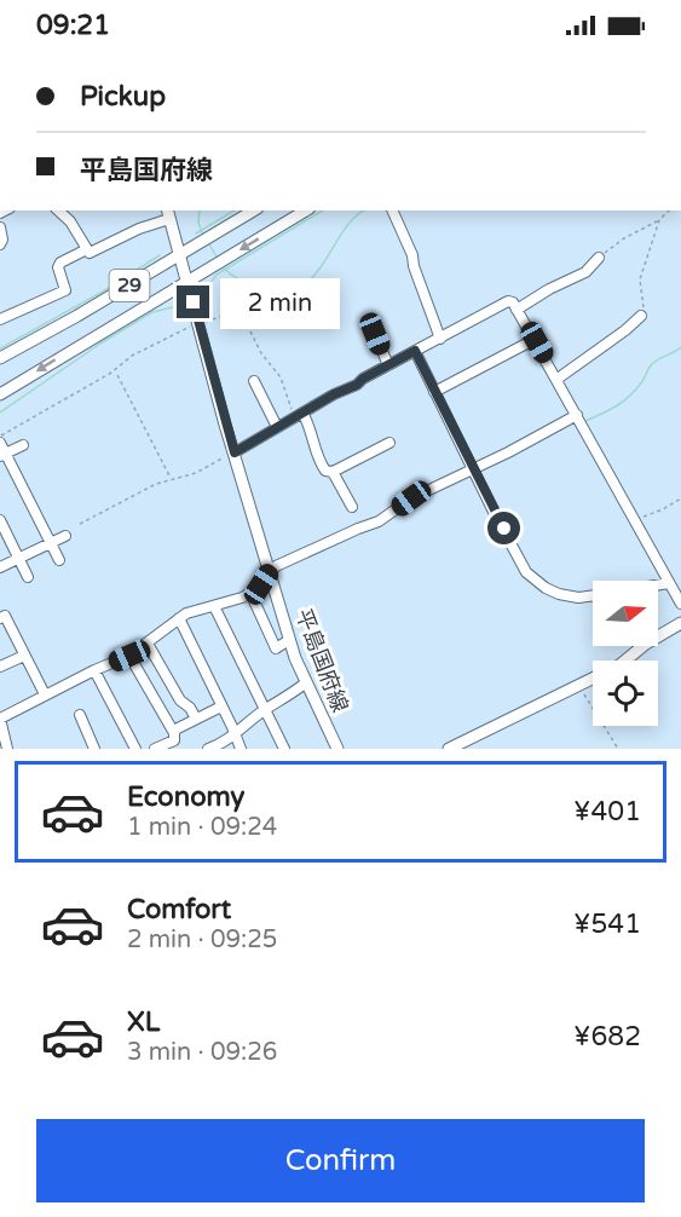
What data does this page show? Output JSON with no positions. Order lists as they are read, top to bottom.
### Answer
{
  "streets": {
    "main road": ["29", "平島国府線"]
  },
  "crossings": [
    ["29", "平島国府線"]
  ],
  "north": "right",
  "page": {
    "status": "09:21",
    "banner": ["Pickup", "平島国府線"],
    "bubble": "2 min",
    "list": [
      {
        "name": "Economy",
        "note": "1 min · 09:24",
        "value": "¥401"
      },
      {
        "name": "Comfort",
        "note": "2 min · 09:25",
        "value": "¥541"
      },
      {
        "name": "XL",
        "note": "3 min · 09:26",
        "value": "¥682"
      }
    ],
    "buttons": "Confirm"
  }
}
